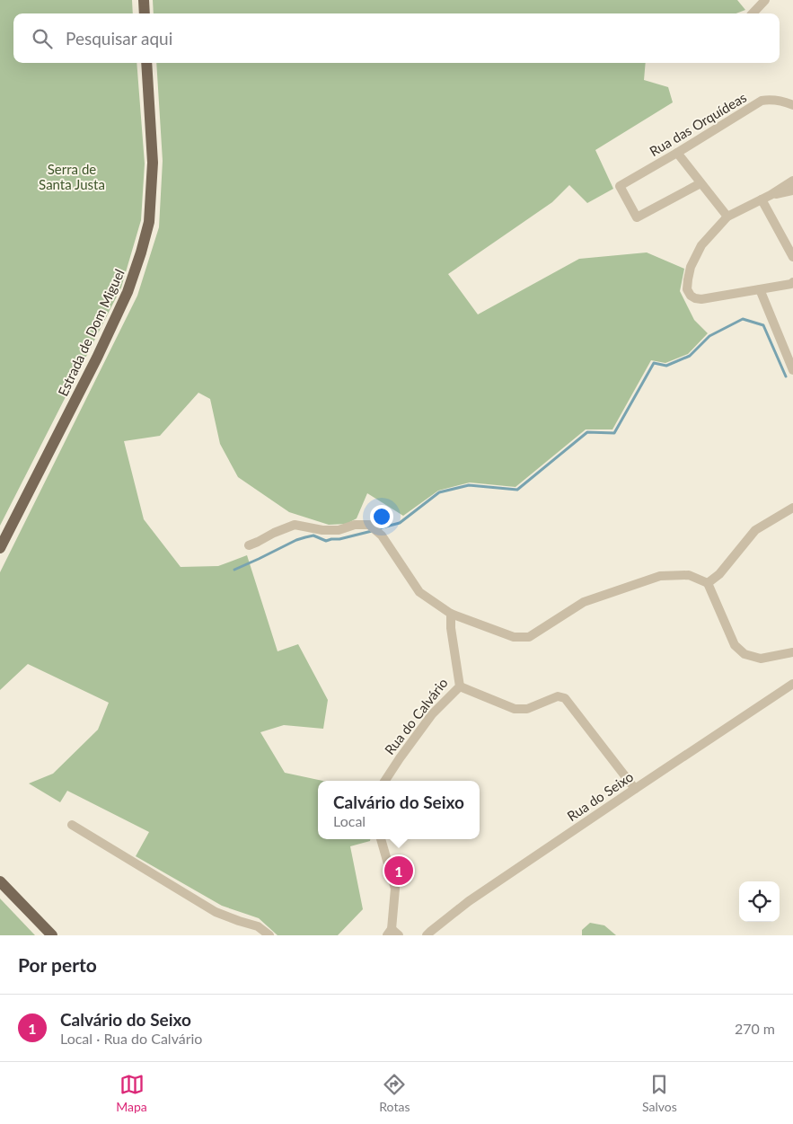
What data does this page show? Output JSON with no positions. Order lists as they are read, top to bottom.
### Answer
{
  "streets": {
    "main road": ["Estrada de Dom Miguel"],
    "street": ["Rua das Orquídeas", "Rua do Calvário", "Rua do Seixo"]
  },
  "parks": ["Serra de Santa Justa"],
  "page": {
    "search": "Pesquisar aqui",
    "popup": ["Calvário do Seixo", "Local"],
    "pins": "1",
    "heading": "Por perto",
    "list": [
      {
        "mark": "1",
        "name": "Calvário do Seixo",
        "note": "Local · Rua do Calvário",
        "value": "270 m"
      }
    ],
    "nav": ["Mapa", "Rotas", "Salvos"]
  }
}
